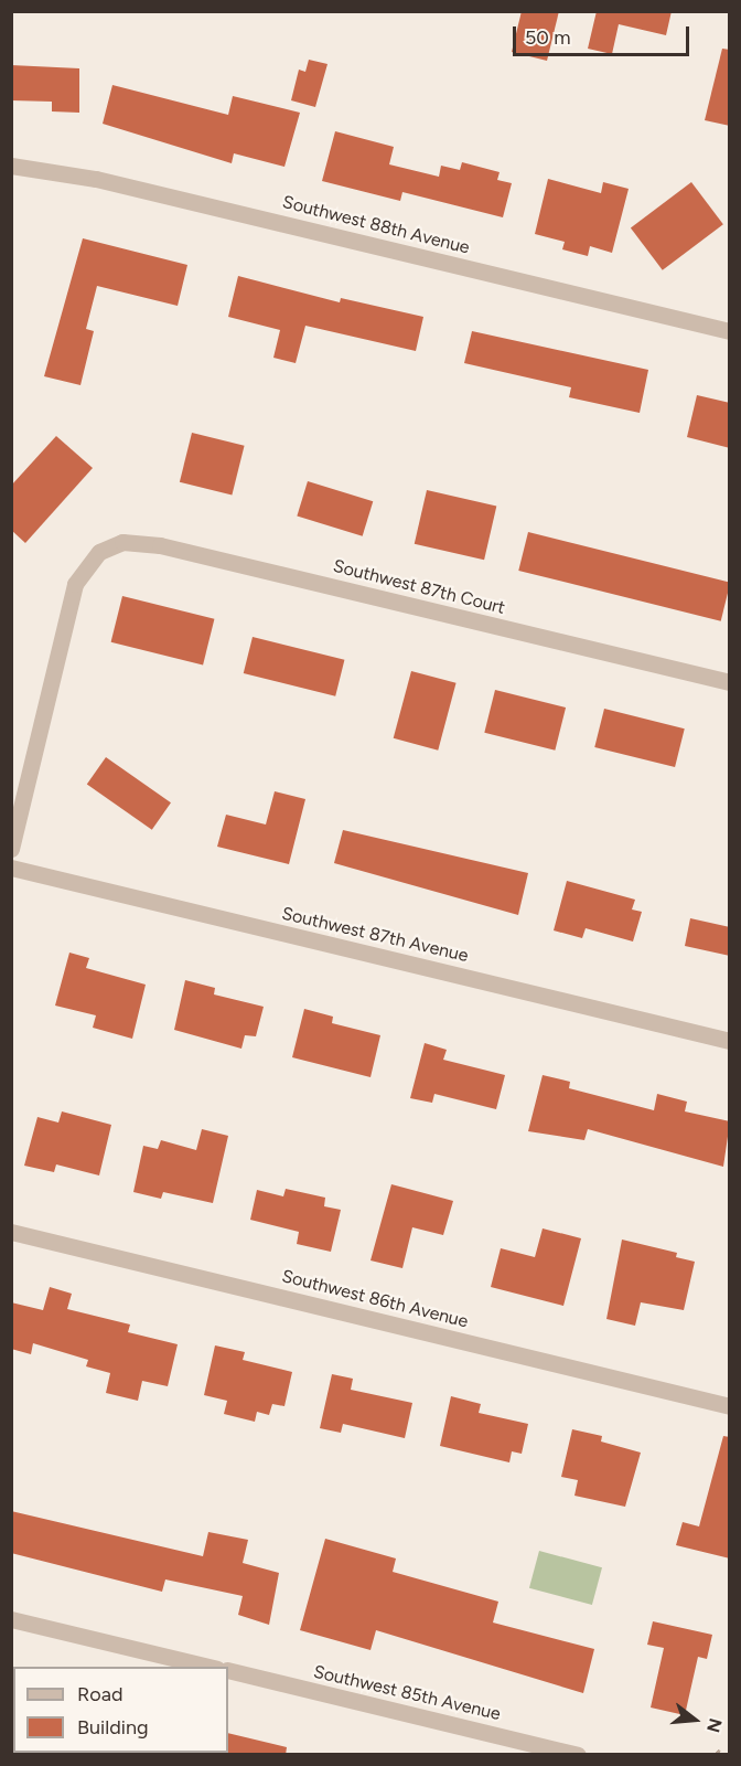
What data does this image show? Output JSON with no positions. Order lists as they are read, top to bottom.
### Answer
{
  "streets": {
    "street": [
      "Southwest 88th Avenue",
      "Southwest 87th Court",
      "Southwest 87th Avenue",
      "Southwest 86th Avenue",
      "Southwest 85th Avenue"
    ]
  },
  "legend": ["Road", "Building"],
  "scale_bar": "50 m",
  "north": "right"
}
